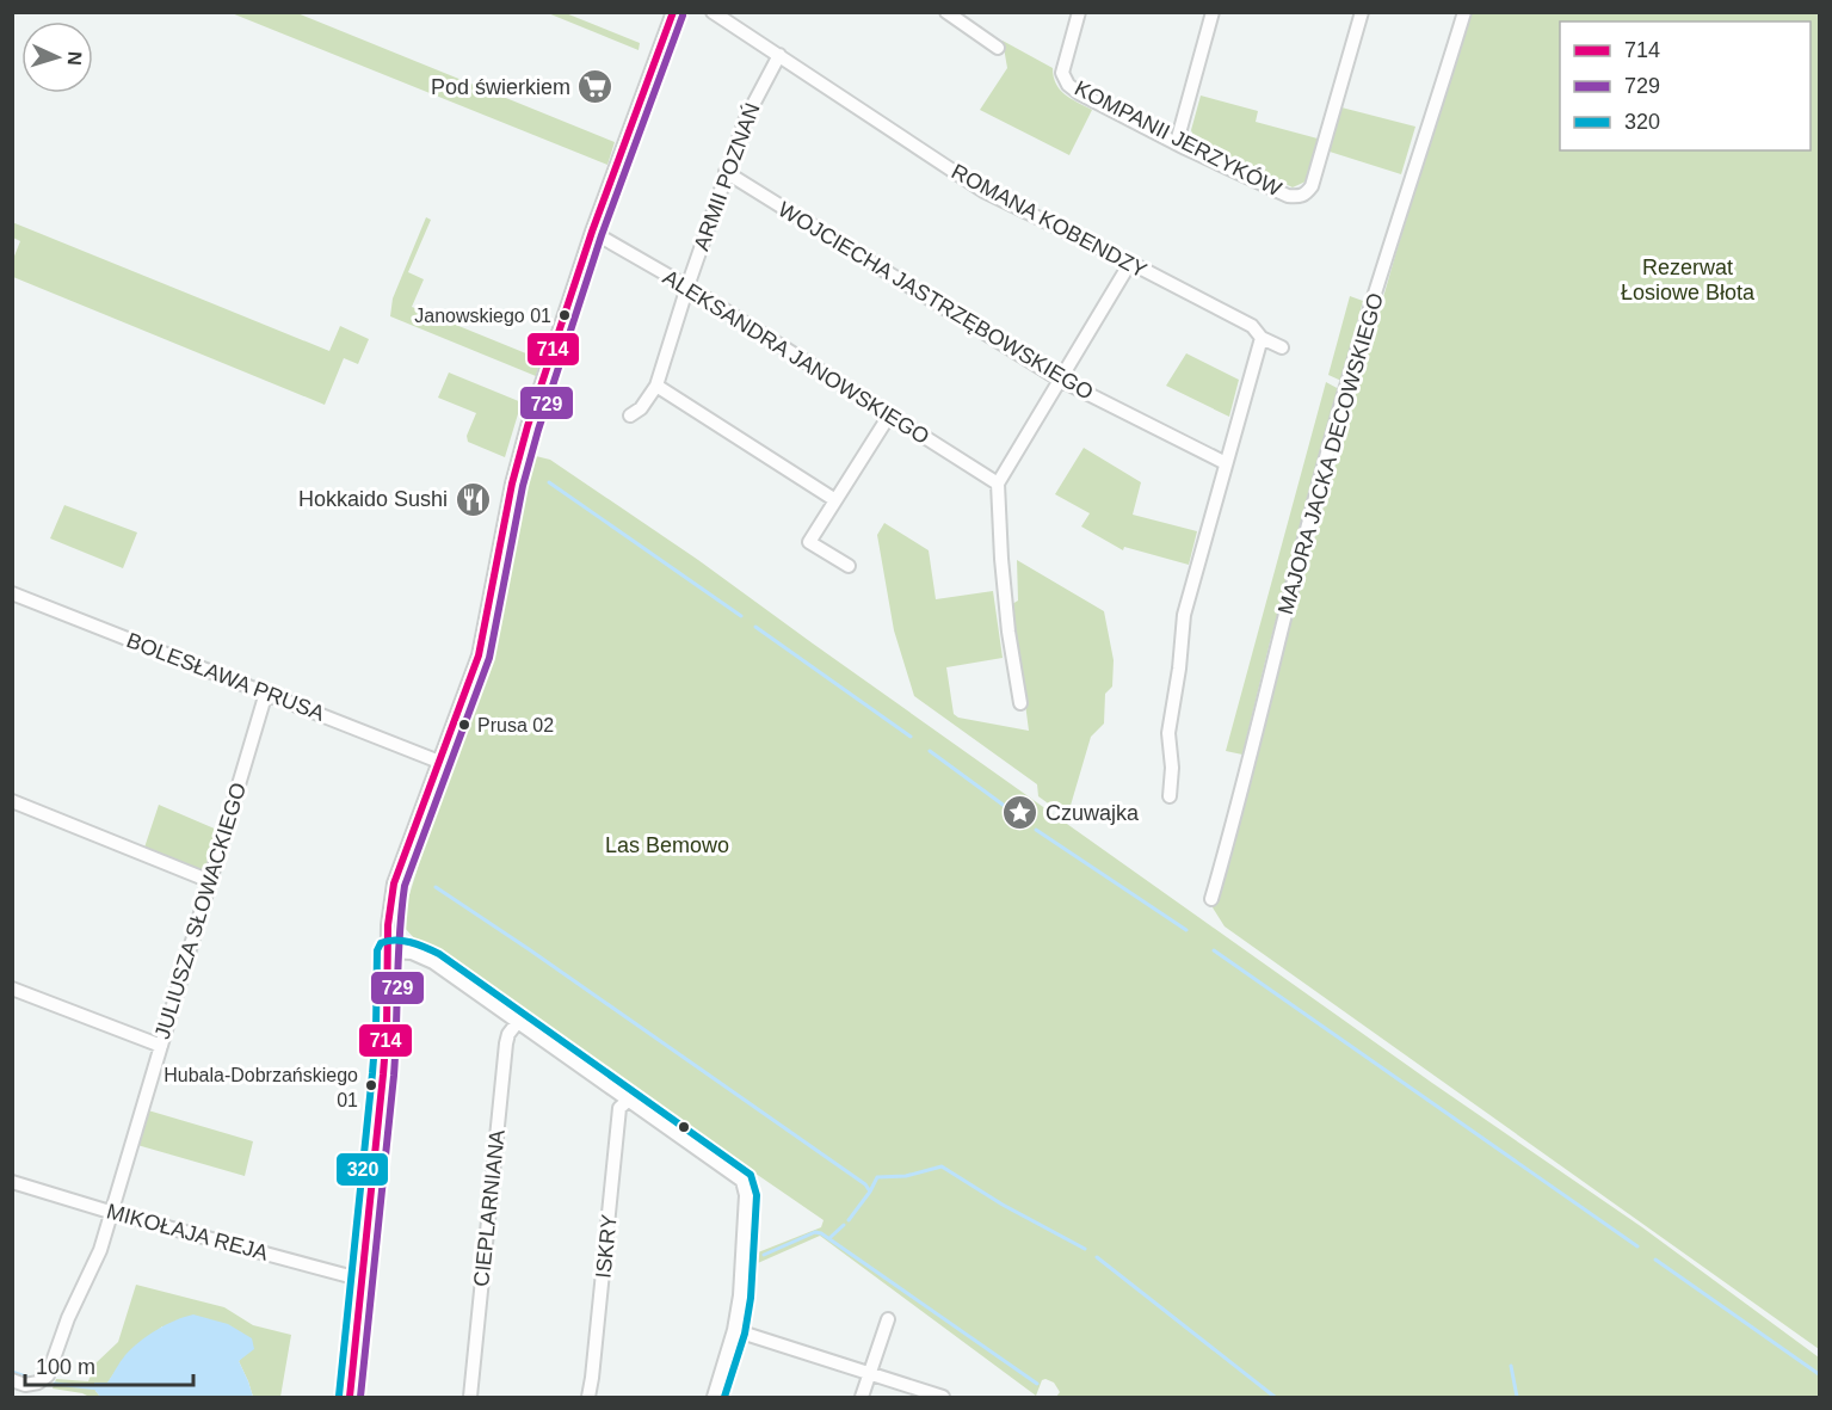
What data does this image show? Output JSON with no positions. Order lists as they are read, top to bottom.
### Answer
{
  "streets": {
    "street": [
      "KOMPANII JERZYKÓW",
      "ARMII POZNAŃ",
      "ROMANA KOBENDZY",
      "WOJCIECHA JASTRZĘBOWSKIEGO",
      "ALEKSANDRA JANOWSKIEGO",
      "MAJORA JACKA DECOWSKIEGO",
      "BOLESŁAWA PRUSA",
      "JULIUSZA SŁOWACKIEGO",
      "CIEPLARNIANA",
      "MIKOŁAJA REJA",
      "ISKRY"
    ]
  },
  "crossings": [
    ["ARMII POZNAŃ", "ROMANA KOBENDZY"],
    ["ARMII POZNAŃ", "WOJCIECHA JASTRZĘBOWSKIEGO"],
    ["ARMII POZNAŃ", "ALEKSANDRA JANOWSKIEGO"],
    ["BOLESŁAWA PRUSA", "JULIUSZA SŁOWACKIEGO"],
    ["JULIUSZA SŁOWACKIEGO", "MIKOŁAJA REJA"]
  ],
  "parks": ["Rezerwat Łosiowe Błota", "Las Bemowo"],
  "places": {
    "supermarket": ["Pod świerkiem"],
    "other": ["Janowskiego 01", "Prusa 02", "Hubala-Dobrzańskiego 01"],
    "restaurant": ["Hokkaido Sushi"],
    "place": ["Czuwajka"]
  },
  "lines": ["transit line 714", "transit line 729", "transit line 320"],
  "legend": ["714", "729", "320"],
  "scale_bar": "100 m",
  "north": "right"
}
